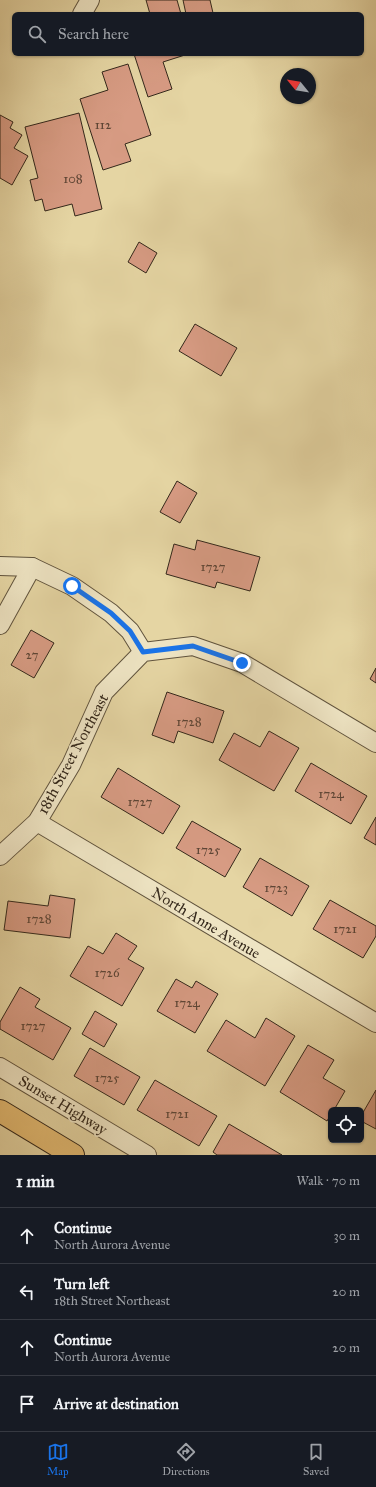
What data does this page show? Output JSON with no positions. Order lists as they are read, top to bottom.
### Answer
{
  "streets": {
    "street": ["18th Street Northeast", "North Anne Avenue", "Sunset Highway"]
  },
  "crossings": [
    ["18th Street Northeast", "North Anne Avenue"]
  ],
  "house_numbers": [
    "112",
    "108",
    "1727",
    "27",
    "1728",
    "1724",
    "1727",
    "1725",
    "1723",
    "1728",
    "1721",
    "1726",
    "1724",
    "1727",
    "1725",
    "1721"
  ],
  "north": "top left",
  "page": {
    "search": "Search here",
    "heading": ["1 min", "Walk · 70 m"],
    "list": [
      ["Continue", "North Aurora Avenue", "30 m"],
      ["Turn left", "18th Street Northeast", "20 m"],
      ["Continue", "North Aurora Avenue", "20 m"],
      "Arrive at destination"
    ],
    "nav": ["Map", "Directions", "Saved"]
  }
}
